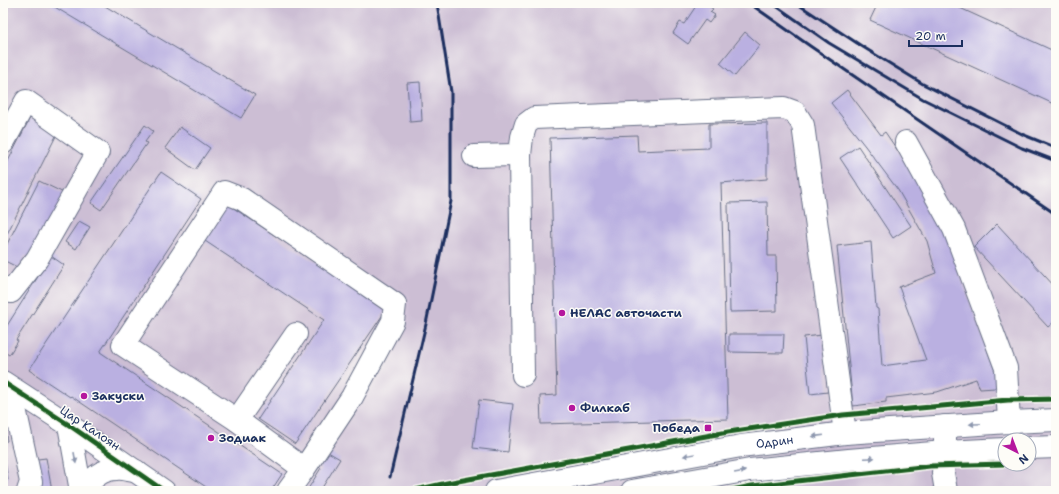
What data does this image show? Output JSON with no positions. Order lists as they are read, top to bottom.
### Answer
{
  "streets": {
    "main road": ["Цар Калоян", "Одрин"]
  },
  "places": {
    "other": [
      "НЕЛАС авточасти",
      "Закуски",
      "Филкаб",
      "Зодиак"
    ],
    "transit": ["Победа"]
  },
  "scale_bar": "20 m",
  "north": "bottom right"
}
